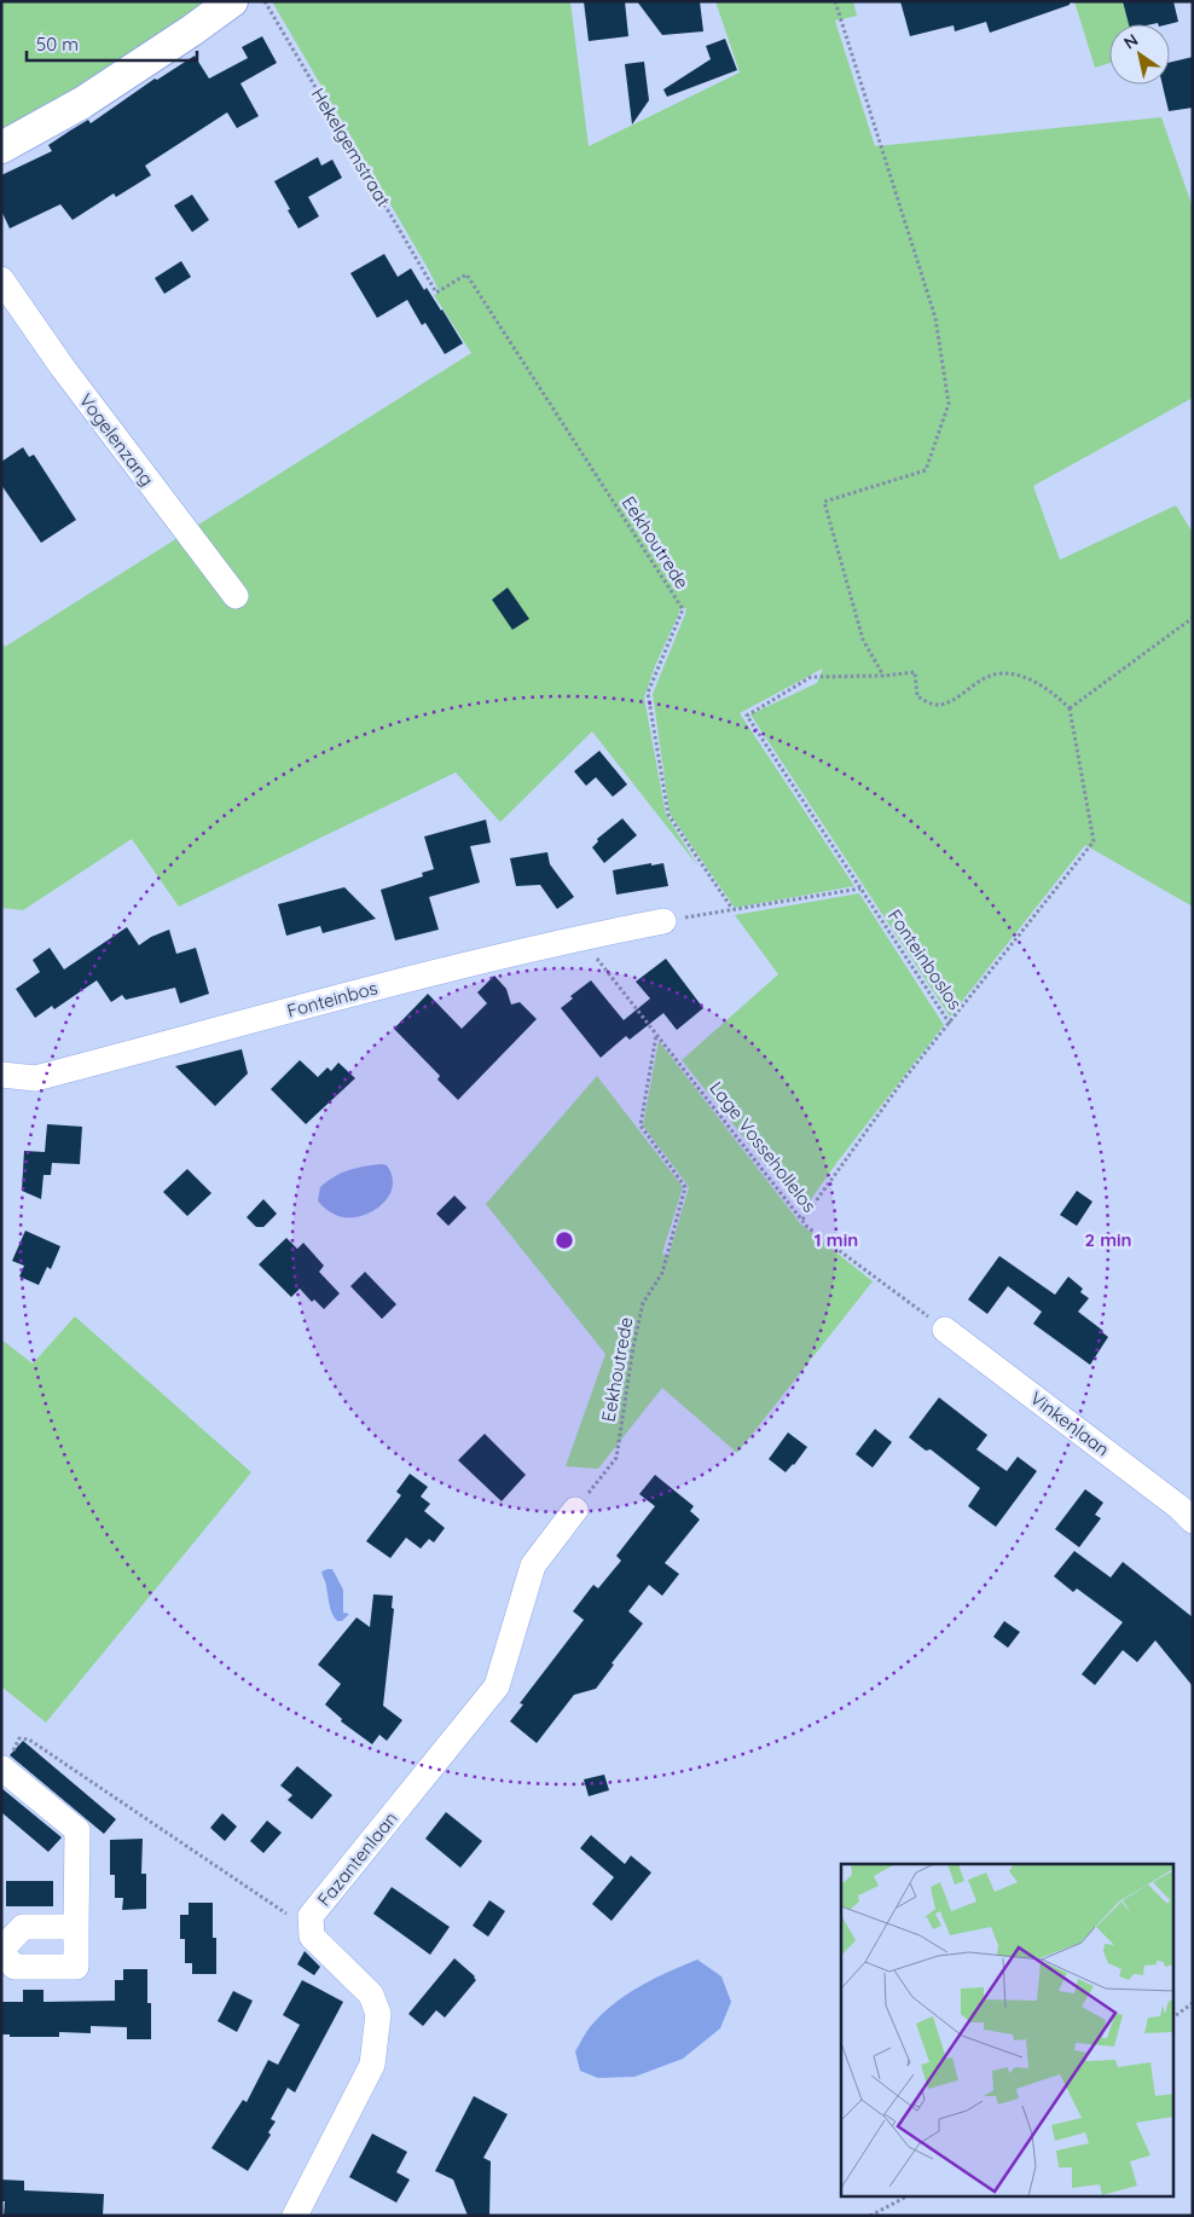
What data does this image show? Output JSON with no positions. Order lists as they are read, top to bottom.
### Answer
{
  "streets": {
    "street": [
      "Vogelenzang",
      "Fonteinbos",
      "Vinkenlaan",
      "Fazantenlaan"
    ],
    "path": [
      "Hekelgemstraat",
      "Eekhoutrede",
      "Fonteinboslos",
      "Lage Vossehollelos"
    ]
  },
  "crossings": [
    ["Hekelgemstraat", "Eekhoutrede"],
    ["Eekhoutrede", "Lage Vossehollelos"],
    ["Eekhoutrede", "Fazantenlaan"],
    ["Lage Vossehollelos", "Vinkenlaan"]
  ],
  "scale_bar": "50 m",
  "north": "top left",
  "rings": ["1 min", "2 min"]
}
